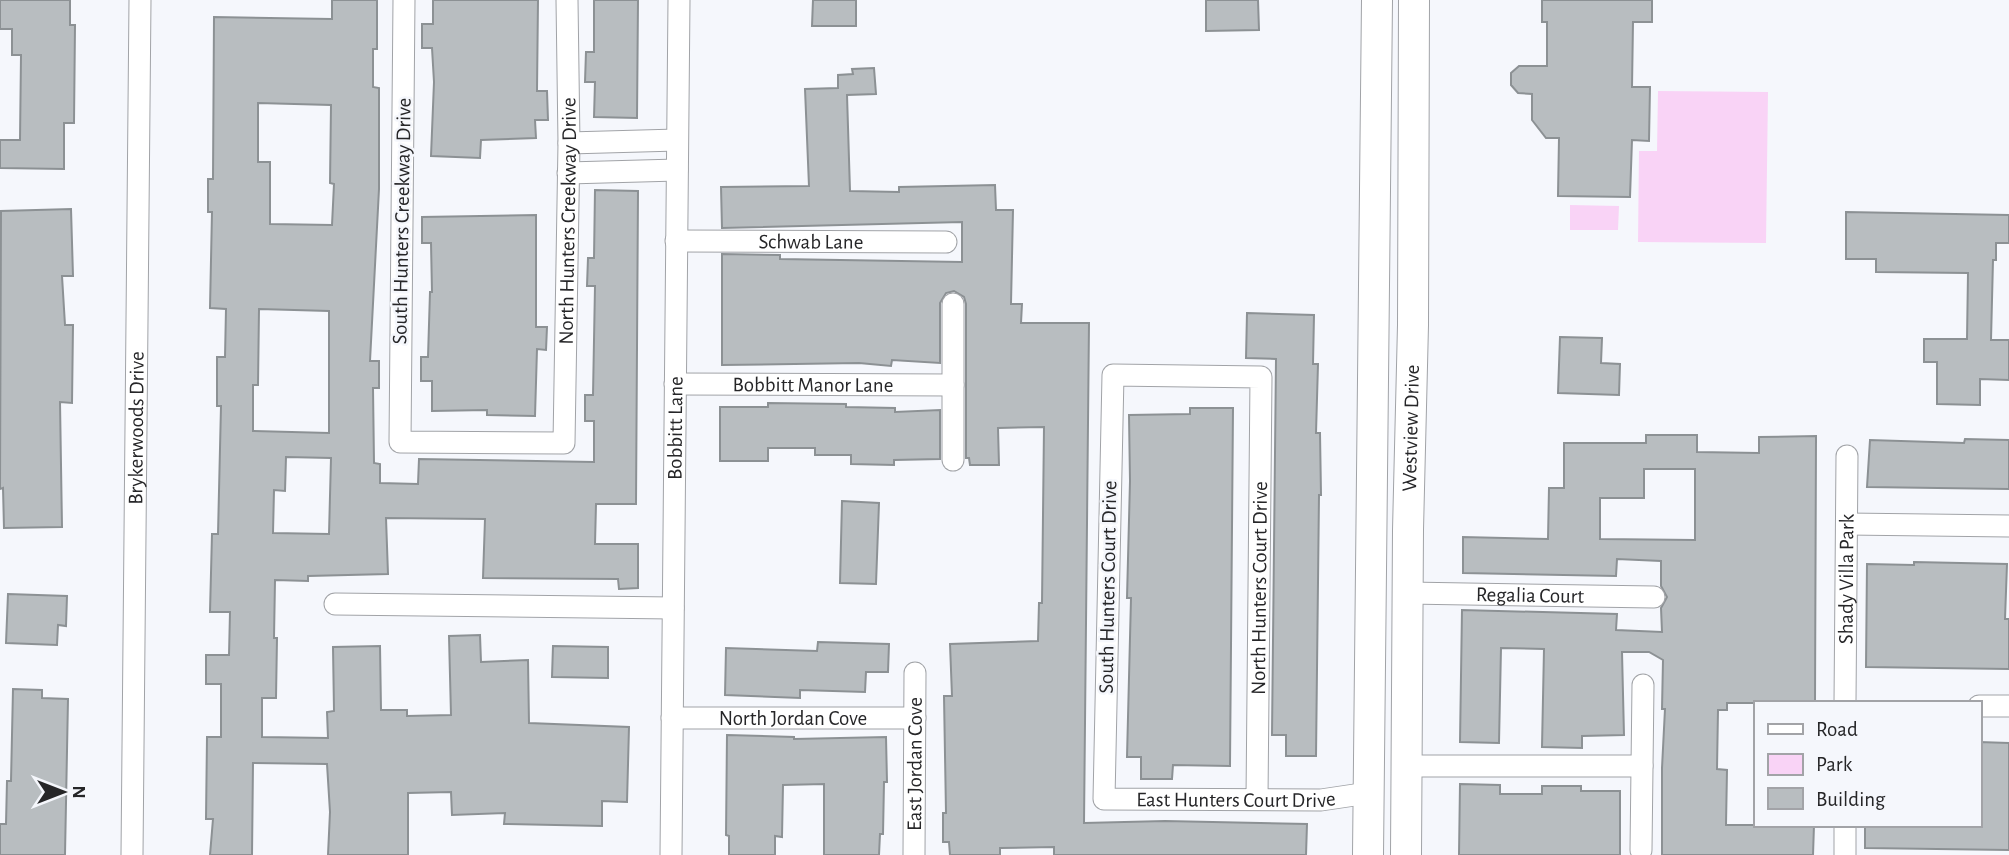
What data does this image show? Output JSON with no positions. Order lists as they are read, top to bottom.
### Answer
{
  "streets": {
    "main road": ["Westview Drive"],
    "street": [
      "South Hunters Creekway Drive",
      "North Hunters Creekway Drive",
      "Schwab Lane",
      "Bobbitt Manor Lane",
      "Bobbitt Lane",
      "Brykerwoods Drive",
      "Shady Villa Park",
      "South Hunters Court Drive",
      "North Hunters Court Drive",
      "Regalia Court",
      "North Jordan Cove",
      "East Jordan Cove",
      "East Hunters Court Drive"
    ]
  },
  "crossings": [
    ["South Hunters Creekway Drive", "North Hunters Creekway Drive"],
    ["Schwab Lane", "Bobbitt Lane"],
    ["Bobbitt Manor Lane", "Bobbitt Lane"],
    ["Bobbitt Lane", "North Jordan Cove"],
    ["Westview Drive", "Regalia Court"],
    ["Westview Drive", "East Hunters Court Drive"],
    ["South Hunters Court Drive", "North Hunters Court Drive"],
    ["South Hunters Court Drive", "East Hunters Court Drive"],
    ["North Hunters Court Drive", "East Hunters Court Drive"],
    ["North Jordan Cove", "East Jordan Cove"]
  ],
  "legend": ["Road", "Park", "Building"],
  "north": "right"
}
